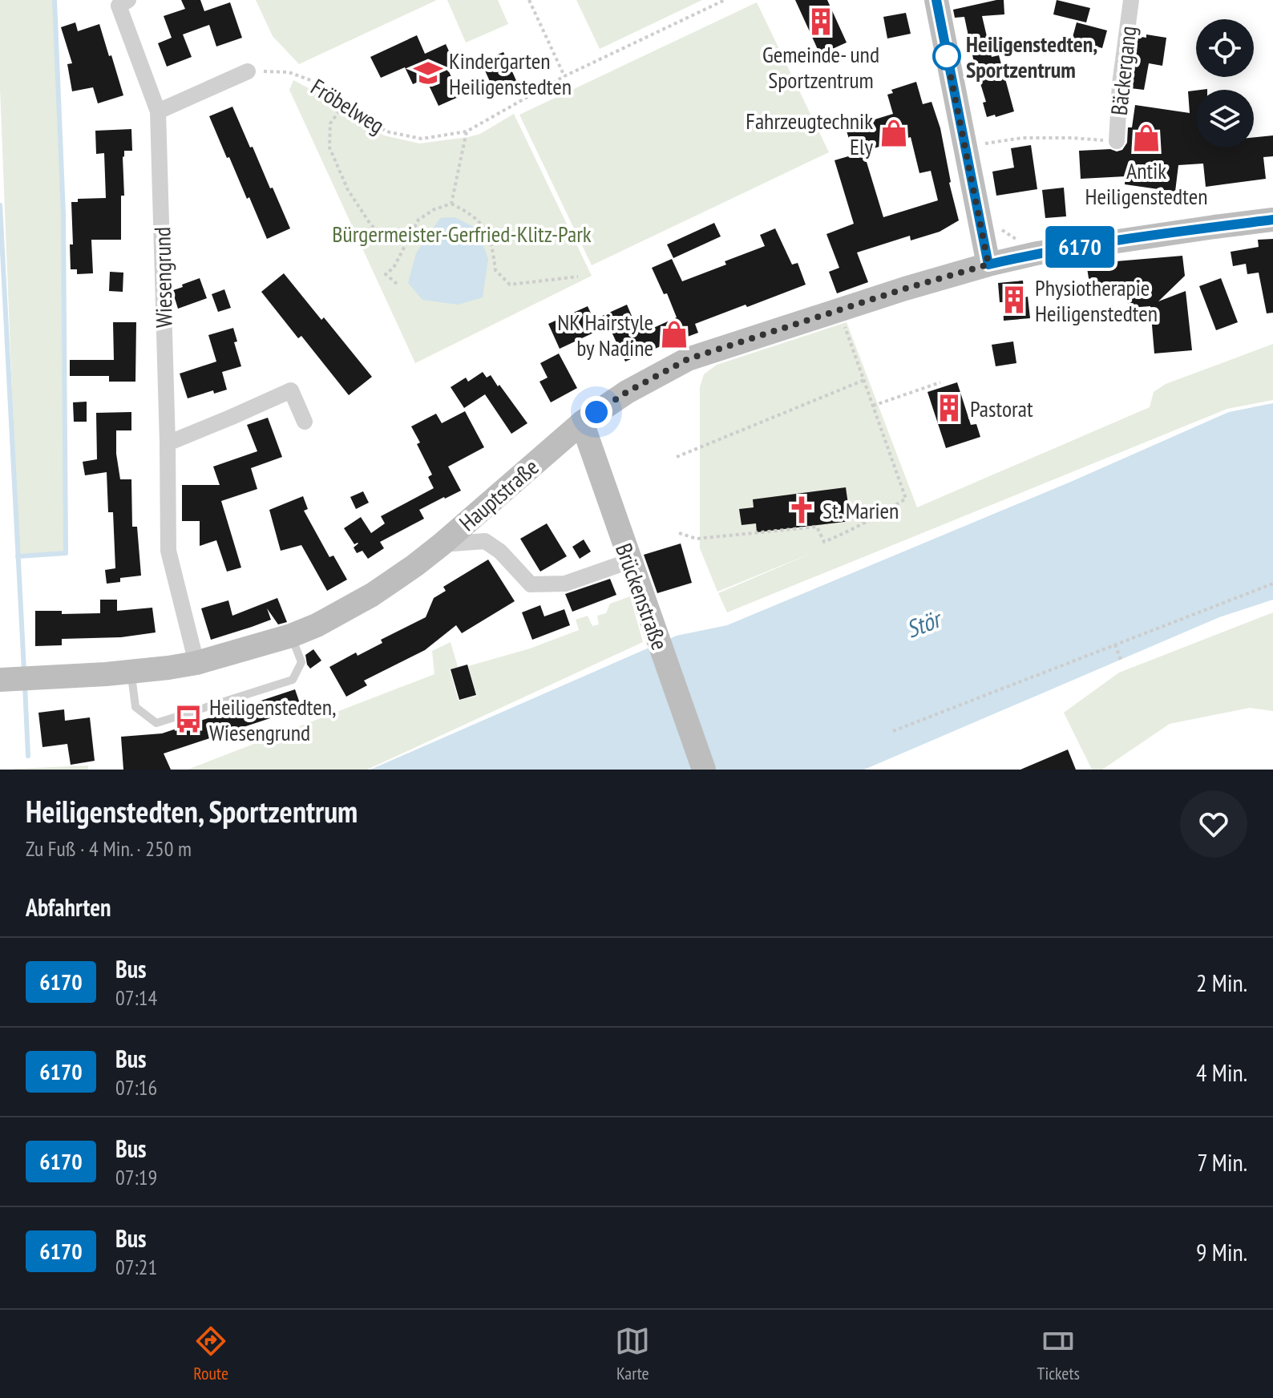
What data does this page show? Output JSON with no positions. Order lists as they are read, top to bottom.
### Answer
{
  "streets": {
    "main road": ["Hauptstraße", "Brückenstraße"],
    "street": ["Bäckergang", "Wiesengrund"],
    "path": ["Fröbelweg"]
  },
  "crossings": [
    ["Wiesengrund", "Hauptstraße"],
    ["Hauptstraße", "Brückenstraße"]
  ],
  "water": ["Stör"],
  "parks": ["Bürgermeister-Gerfried-Klitz-Park"],
  "places": {
    "building": ["Gemeinde- und Sportzentrum", "Physiotherapie Heiligenstedten", "Pastorat"],
    "other": ["Heiligenstedten, Sportzentrum"],
    "school or university": ["Kindergarten Heiligenstedten"],
    "shop": ["Fahrzeugtechnik Ely", "Antik Heiligenstedten", "NK Hairstyle by Nadine"],
    "church": ["St. Marien"],
    "bus stop": ["Heiligenstedten, Wiesengrund"]
  },
  "lines": ["bus line 6170"],
  "page": {
    "on_map": "6170",
    "heading": [
      ["Heiligenstedten, Sportzentrum", "Zu Fuß · 4 Min. · 250 m"],
      "Abfahrten"
    ],
    "list": [
      {
        "mark": "6170",
        "name": "Bus",
        "note": "07:14",
        "value": "2 Min."
      },
      {
        "mark": "6170",
        "name": "Bus",
        "note": "07:16",
        "value": "4 Min."
      },
      {
        "mark": "6170",
        "name": "Bus",
        "note": "07:19",
        "value": "7 Min."
      },
      {
        "mark": "6170",
        "name": "Bus",
        "note": "07:21",
        "value": "9 Min."
      }
    ],
    "tabs": ["Route", "Karte", "Tickets"]
  }
}
